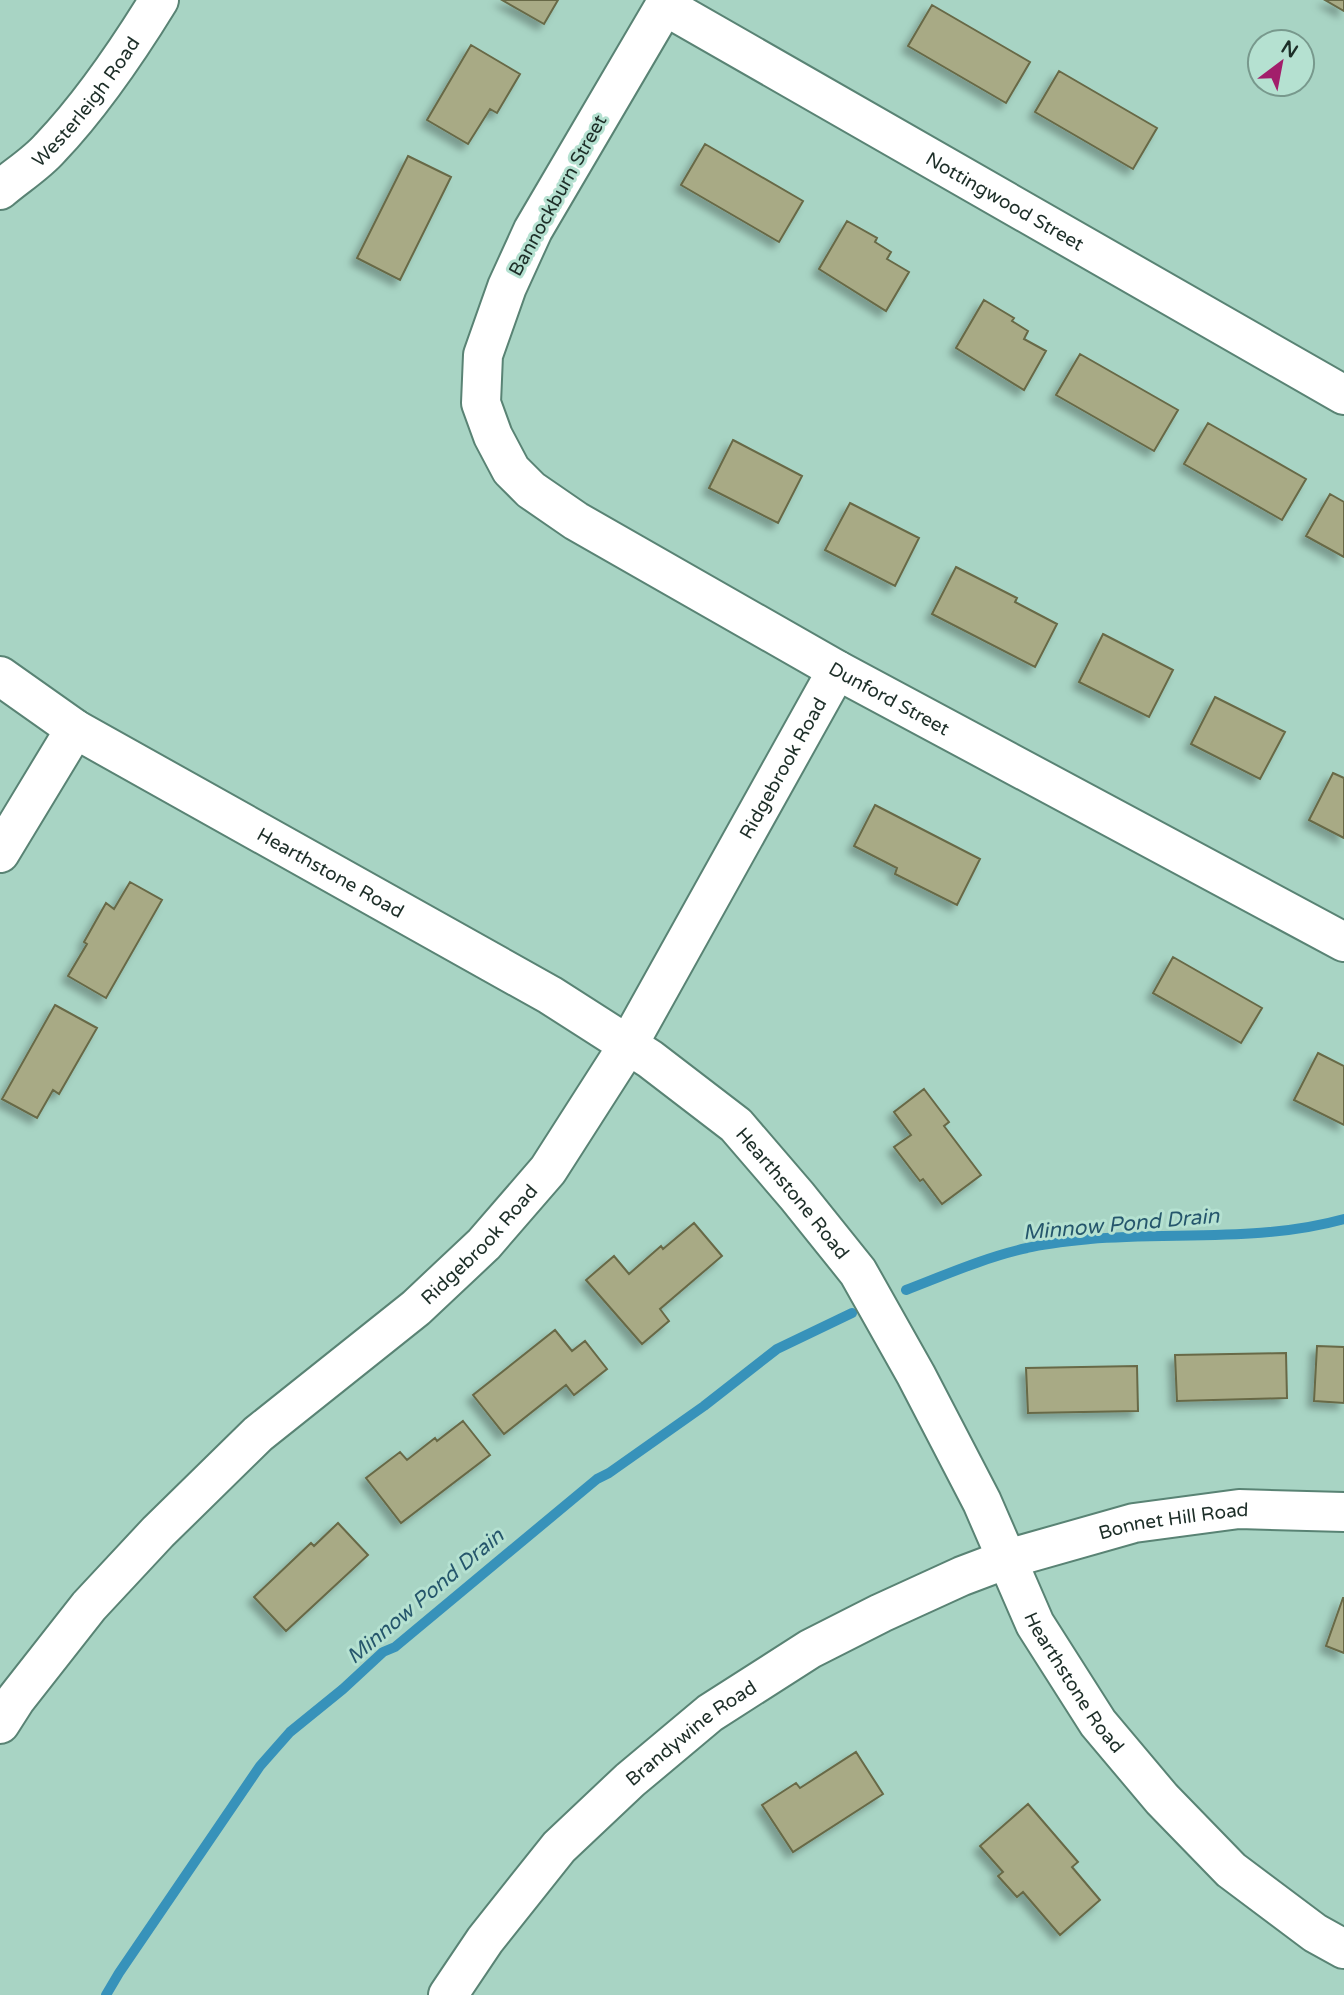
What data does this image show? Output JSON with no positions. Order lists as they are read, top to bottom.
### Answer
{
  "streets": {
    "street": [
      "Westerleigh Road",
      "Bannockburn Street",
      "Nottingwood Street",
      "Dunford Street",
      "Ridgebrook Road",
      "Hearthstone Road",
      "Bonnet Hill Road",
      "Brandywine Road"
    ]
  },
  "crossings": [
    ["Bannockburn Street", "Nottingwood Street"],
    ["Bannockburn Street", "Dunford Street"],
    ["Dunford Street", "Ridgebrook Road"],
    ["Ridgebrook Road", "Hearthstone Road"],
    ["Hearthstone Road", "Bonnet Hill Road"],
    ["Hearthstone Road", "Brandywine Road"],
    ["Bonnet Hill Road", "Brandywine Road"]
  ],
  "water": ["Minnow Pond Drain"],
  "north": "top right"
}
